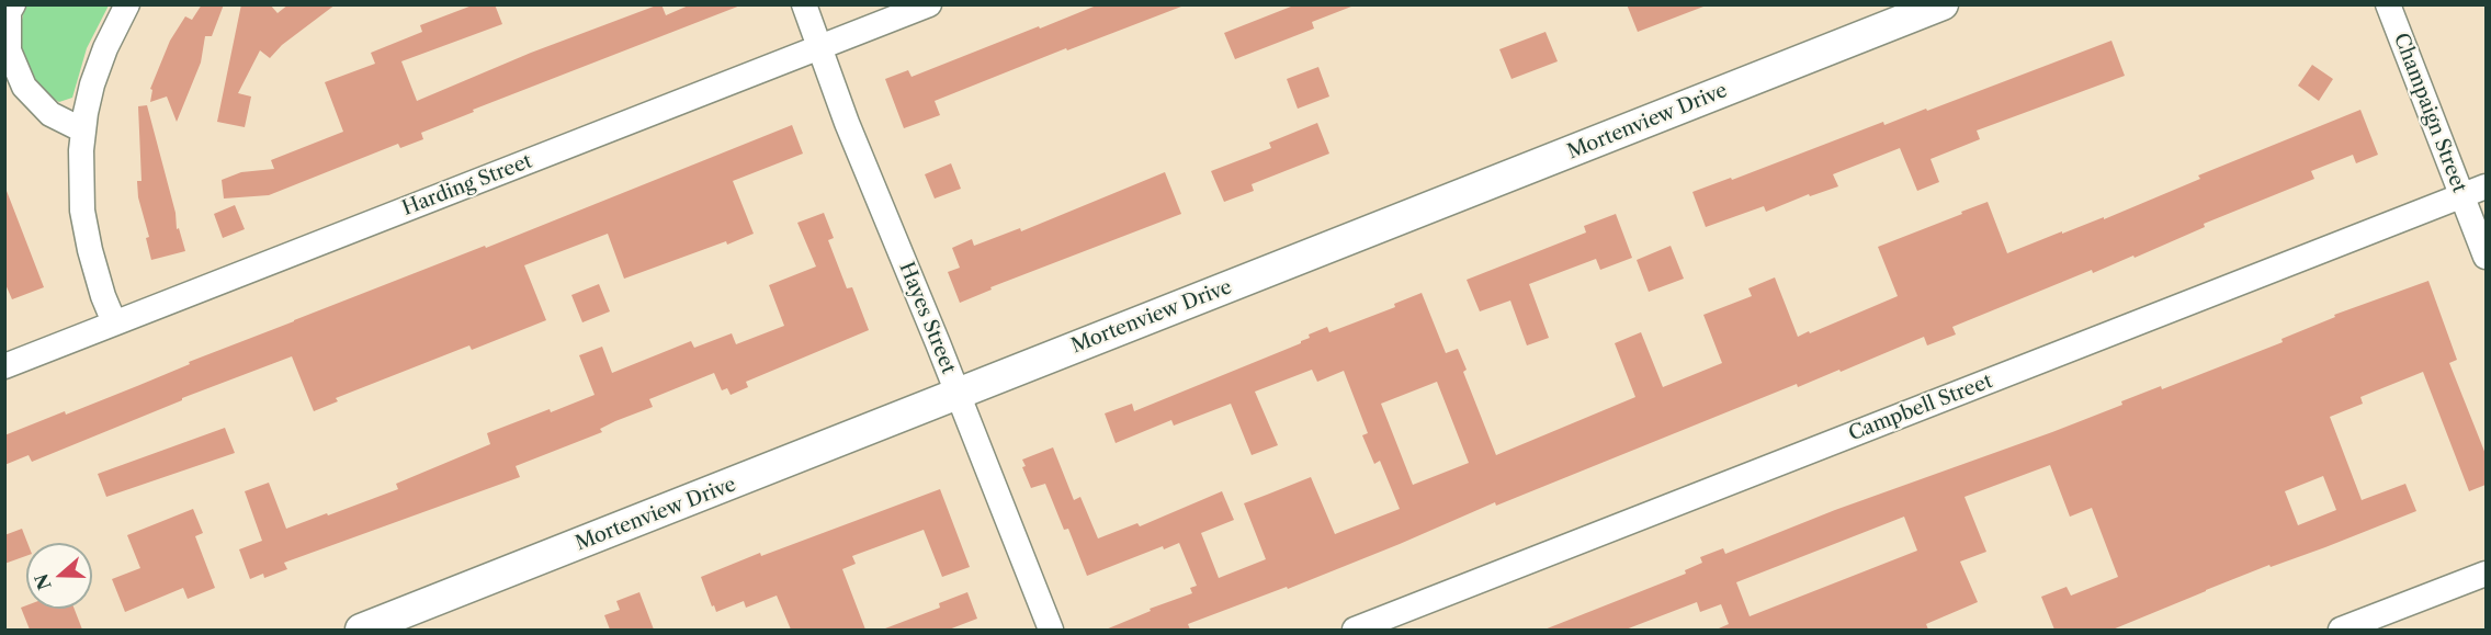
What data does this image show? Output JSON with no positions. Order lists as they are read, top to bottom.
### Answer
{
  "streets": {
    "street": [
      "Champaign Street",
      "Mortenview Drive",
      "Harding Street",
      "Hayes Street",
      "Campbell Street"
    ]
  },
  "crossings": [
    ["Champaign Street", "Campbell Street"],
    ["Mortenview Drive", "Hayes Street"],
    ["Harding Street", "Hayes Street"]
  ],
  "north": "left"
}
